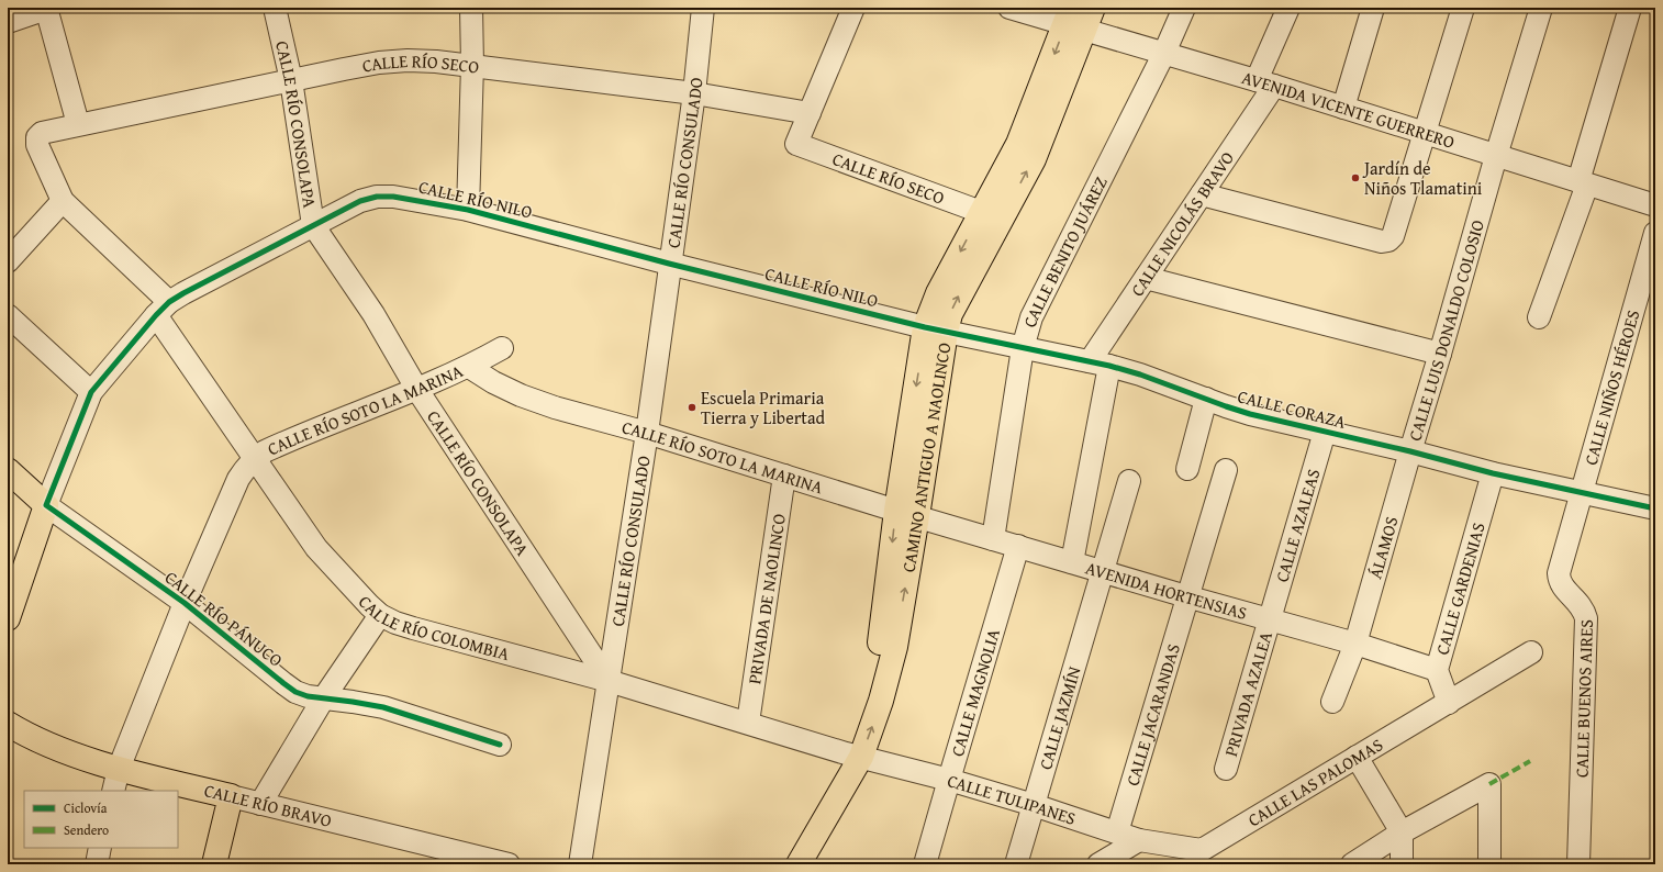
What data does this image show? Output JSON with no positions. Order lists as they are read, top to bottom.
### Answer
{
  "streets": {
    "main road": [
      "CALLE RÍO NILO",
      "CAMINO ANTIGUO A NAOLINCO",
      "CALLE RÍO PÁNUCO",
      "CALLE RÍO BRAVO"
    ],
    "street": [
      "CALLE RÍO SECO",
      "AVENIDA VICENTE GUERRERO",
      "CALLE RÍO CONSOLAPA",
      "CALLE RÍO CONSULADO",
      "CALLE NICOLÁS BRAVO",
      "CALLE BENITO JUÁREZ",
      "CALLE LUIS DONALDO COLOSIO",
      "CALLE NIÑOS HÉROES",
      "CALLE CORAZA",
      "CALLE RÍO SOTO LA MARINA",
      "CALLE AZALEAS",
      "ÁLAMOS",
      "CALLE GARDENIAS",
      "AVENIDA HORTENSIAS",
      "PRIVADA DE NAOLINCO",
      "CALLE RÍO COLOMBIA",
      "CALLE MAGNOLIA",
      "PRIVADA AZALEA",
      "CALLE BUENOS AIRES",
      "CALLE JACARANDAS",
      "CALLE JAZMÍN",
      "CALLE LAS PALOMAS",
      "CALLE TULIPANES"
    ]
  },
  "crossings": [
    ["CALLE RÍO SECO", "CALLE RÍO CONSOLAPA"],
    ["CALLE RÍO SECO", "CALLE RÍO CONSULADO"],
    ["CALLE RÍO SECO", "CAMINO ANTIGUO A NAOLINCO"],
    ["CALLE RÍO SECO", "CALLE RÍO COLOMBIA"],
    ["AVENIDA VICENTE GUERRERO", "CALLE NICOLÁS BRAVO"],
    ["AVENIDA VICENTE GUERRERO", "CALLE BENITO JUÁREZ"],
    ["AVENIDA VICENTE GUERRERO", "CALLE LUIS DONALDO COLOSIO"],
    ["AVENIDA VICENTE GUERRERO", "CAMINO ANTIGUO A NAOLINCO"],
    ["CALLE RÍO CONSOLAPA", "CALLE RÍO CONSULADO"],
    ["CALLE RÍO CONSOLAPA", "CALLE RÍO NILO"],
    ["CALLE RÍO CONSOLAPA", "CALLE RÍO SOTO LA MARINA"],
    ["CALLE RÍO CONSOLAPA", "CALLE RÍO COLOMBIA"],
    ["CALLE RÍO CONSULADO", "CALLE RÍO NILO"],
    ["CALLE RÍO CONSULADO", "CALLE RÍO SOTO LA MARINA"],
    ["CALLE RÍO CONSULADO", "CALLE RÍO COLOMBIA"],
    ["CALLE RÍO NILO", "CALLE CORAZA"],
    ["CALLE RÍO NILO", "CAMINO ANTIGUO A NAOLINCO"],
    ["CALLE RÍO NILO", "CALLE RÍO PÁNUCO"],
    ["CALLE RÍO NILO", "CALLE RÍO COLOMBIA"],
    ["CALLE NICOLÁS BRAVO", "CALLE CORAZA"],
    ["CALLE NICOLÁS BRAVO", "AVENIDA HORTENSIAS"],
    ["CALLE BENITO JUÁREZ", "CALLE CORAZA"],
    ["CALLE BENITO JUÁREZ", "AVENIDA HORTENSIAS"],
    ["CALLE LUIS DONALDO COLOSIO", "CALLE CORAZA"],
    ["CALLE LUIS DONALDO COLOSIO", "ÁLAMOS"],
    ["CALLE NIÑOS HÉROES", "CALLE CORAZA"],
    ["CALLE NIÑOS HÉROES", "CALLE BUENOS AIRES"],
    ["CALLE CORAZA", "CAMINO ANTIGUO A NAOLINCO"],
    ["CALLE CORAZA", "CALLE AZALEAS"],
    ["CALLE CORAZA", "ÁLAMOS"],
    ["CALLE CORAZA", "CALLE GARDENIAS"],
    ["CALLE CORAZA", "CALLE BUENOS AIRES"],
    ["CALLE RÍO SOTO LA MARINA", "CAMINO ANTIGUO A NAOLINCO"],
    ["CALLE RÍO SOTO LA MARINA", "AVENIDA HORTENSIAS"],
    ["CALLE RÍO SOTO LA MARINA", "PRIVADA DE NAOLINCO"],
    ["CALLE RÍO SOTO LA MARINA", "CALLE RÍO PÁNUCO"],
    ["CALLE RÍO SOTO LA MARINA", "CALLE RÍO COLOMBIA"],
    ["CALLE RÍO SOTO LA MARINA", "CALLE RÍO BRAVO"],
    ["CAMINO ANTIGUO A NAOLINCO", "AVENIDA HORTENSIAS"],
    ["CAMINO ANTIGUO A NAOLINCO", "CALLE RÍO COLOMBIA"],
    ["CAMINO ANTIGUO A NAOLINCO", "CALLE TULIPANES"],
    ["CALLE AZALEAS", "AVENIDA HORTENSIAS"],
    ["CALLE AZALEAS", "PRIVADA AZALEA"],
    ["ÁLAMOS", "AVENIDA HORTENSIAS"],
    ["CALLE GARDENIAS", "AVENIDA HORTENSIAS"],
    ["CALLE GARDENIAS", "CALLE LAS PALOMAS"],
    ["AVENIDA HORTENSIAS", "CALLE MAGNOLIA"],
    ["AVENIDA HORTENSIAS", "PRIVADA AZALEA"],
    ["AVENIDA HORTENSIAS", "CALLE JACARANDAS"],
    ["AVENIDA HORTENSIAS", "CALLE JAZMÍN"],
    ["PRIVADA DE NAOLINCO", "CALLE RÍO COLOMBIA"],
    ["CALLE RÍO COLOMBIA", "CALLE TULIPANES"],
    ["CALLE MAGNOLIA", "CALLE TULIPANES"],
    ["CALLE JACARANDAS", "CALLE TULIPANES"],
    ["CALLE JAZMÍN", "CALLE TULIPANES"],
    ["CALLE LAS PALOMAS", "CALLE TULIPANES"]
  ],
  "places": ["Jardín de Niños Tlamatini", "Escuela Primaria Tierra y Libertad"],
  "legend": ["Ciclovía", "Sendero"]
}
